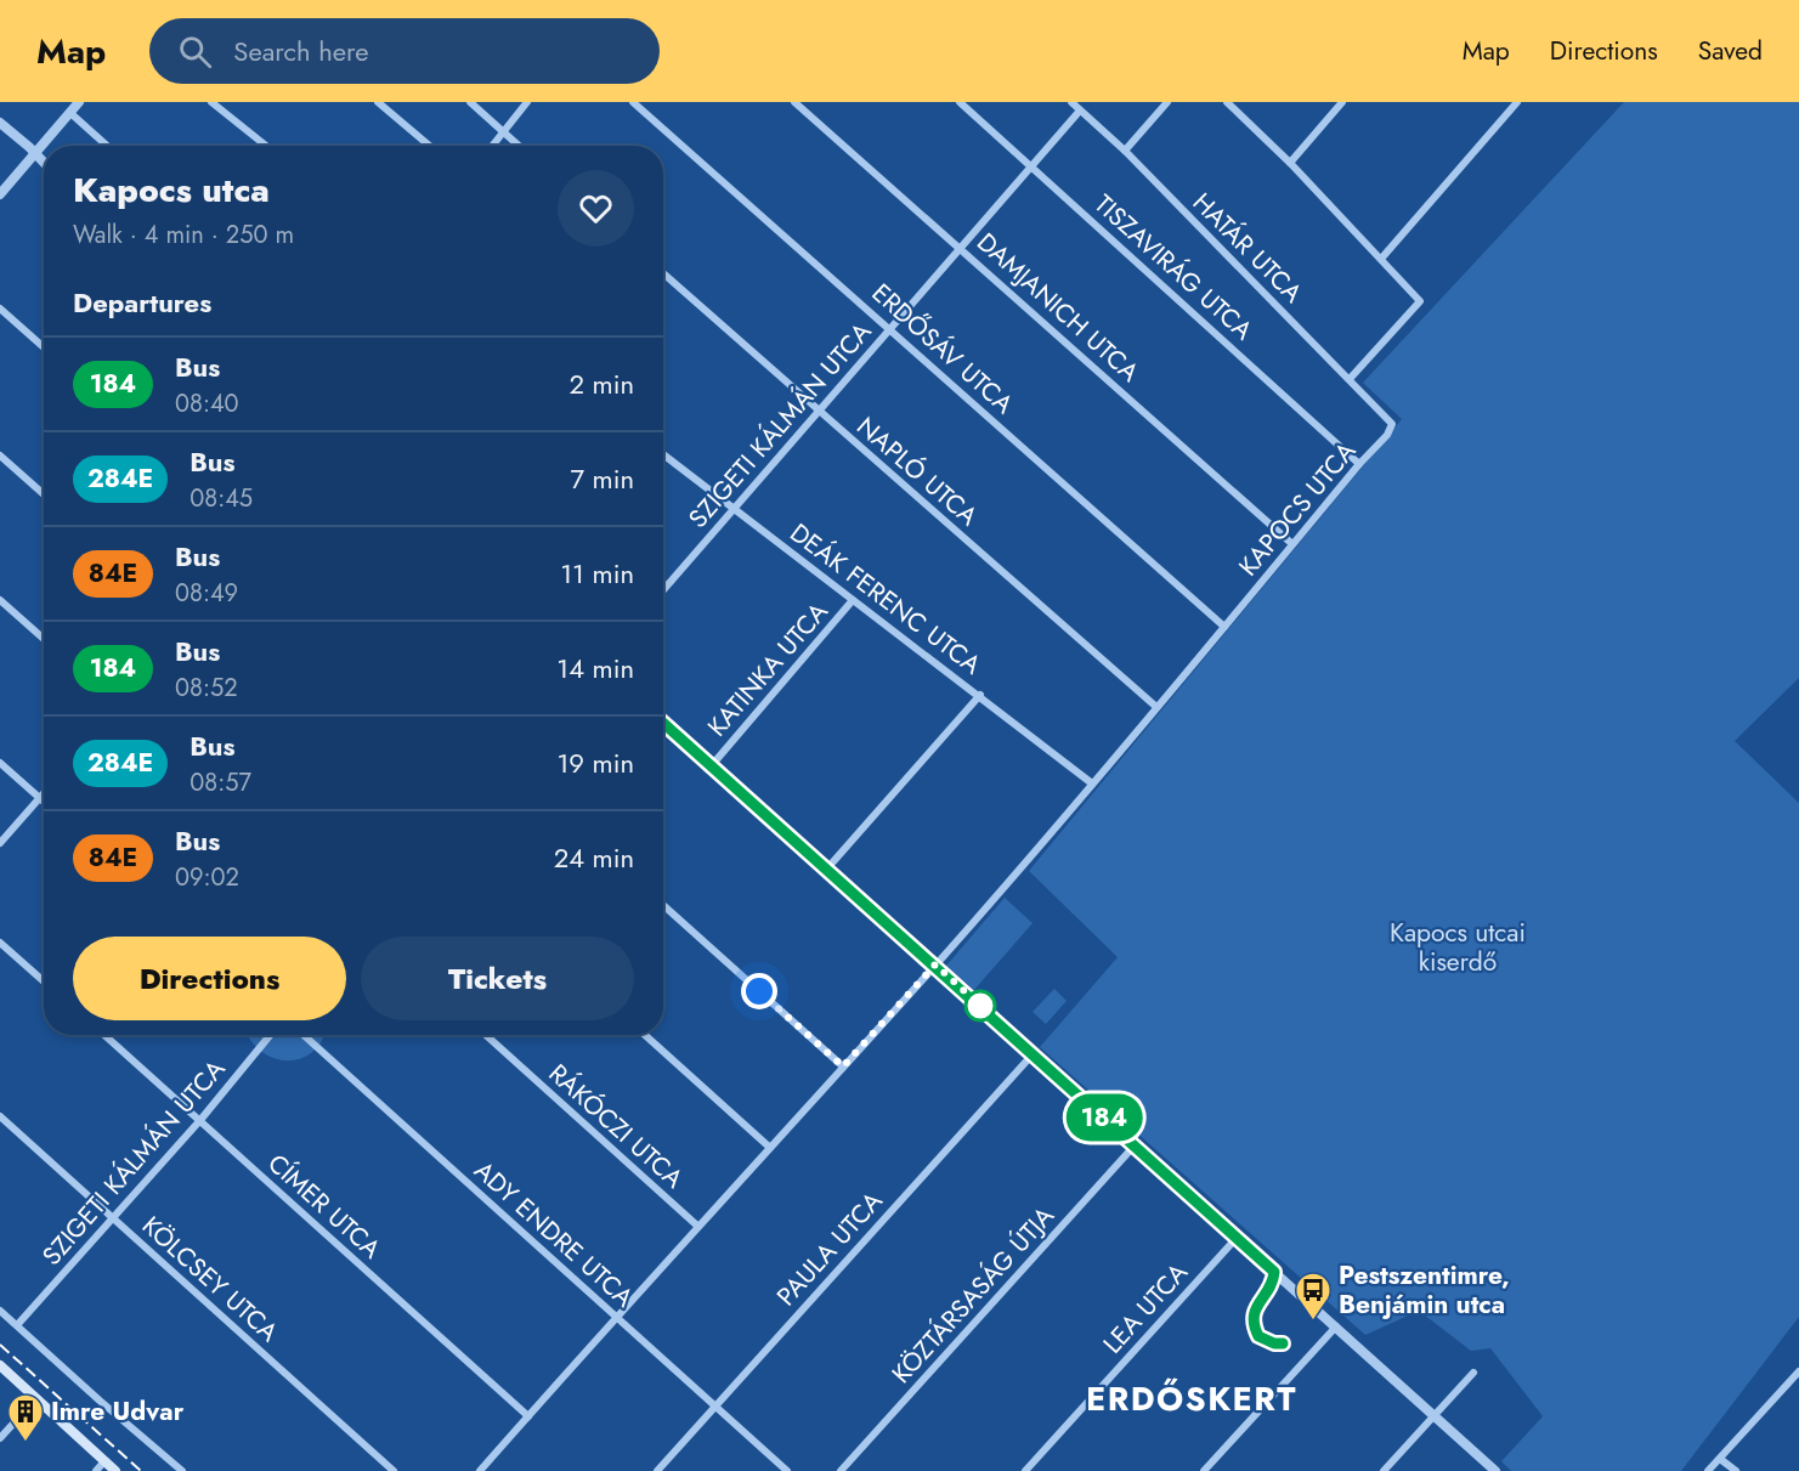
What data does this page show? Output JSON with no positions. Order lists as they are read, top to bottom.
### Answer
{
  "streets": {
    "street": [
      "HATÁR UTCA",
      "TISZAVIRÁG UTCA",
      "DAMJANICH UTCA",
      "ERDŐSÁV UTCA",
      "SZIGETI KÁLMÁN UTCA",
      "NAPLÓ UTCA",
      "KAPOCS UTCA",
      "DEÁK FERENC UTCA",
      "KATINKA UTCA",
      "RÁKÓCZI UTCA",
      "CÍMER UTCA",
      "ADY ENDRE UTCA",
      "PAULA UTCA",
      "KÖLCSEY UTCA",
      "KÖZTÁRSASÁG ÚTJA",
      "LEA UTCA"
    ]
  },
  "crossings": [
    ["HATÁR UTCA", "SZIGETI KÁLMÁN UTCA"],
    ["HATÁR UTCA", "KAPOCS UTCA"],
    ["TISZAVIRÁG UTCA", "SZIGETI KÁLMÁN UTCA"],
    ["TISZAVIRÁG UTCA", "KAPOCS UTCA"],
    ["DAMJANICH UTCA", "SZIGETI KÁLMÁN UTCA"],
    ["DAMJANICH UTCA", "KAPOCS UTCA"],
    ["ERDŐSÁV UTCA", "SZIGETI KÁLMÁN UTCA"],
    ["ERDŐSÁV UTCA", "KAPOCS UTCA"],
    ["SZIGETI KÁLMÁN UTCA", "NAPLÓ UTCA"],
    ["SZIGETI KÁLMÁN UTCA", "DEÁK FERENC UTCA"],
    ["SZIGETI KÁLMÁN UTCA", "CÍMER UTCA"],
    ["SZIGETI KÁLMÁN UTCA", "KÖLCSEY UTCA"],
    ["NAPLÓ UTCA", "KAPOCS UTCA"],
    ["KAPOCS UTCA", "DEÁK FERENC UTCA"],
    ["KAPOCS UTCA", "RÁKÓCZI UTCA"],
    ["KAPOCS UTCA", "CÍMER UTCA"],
    ["KAPOCS UTCA", "ADY ENDRE UTCA"],
    ["DEÁK FERENC UTCA", "KATINKA UTCA"],
    ["ADY ENDRE UTCA", "PAULA UTCA"]
  ],
  "districts": ["ERDŐSKERT"],
  "parks": ["Kapocs utcai kiserdő"],
  "places": {
    "bus stop": ["Pestszentimre, Benjámin utca"],
    "building": ["Imre Udvar"]
  },
  "lines": ["bus line 184"],
  "page": {
    "header": "Map",
    "search": "Search here",
    "nav": ["Map", "Directions", "Saved"],
    "on_map": "184",
    "heading": [
      ["Kapocs utca", "Walk · 4 min · 250 m"],
      "Departures"
    ],
    "list": [
      {
        "mark": "184",
        "name": "Bus",
        "note": "08:40",
        "value": "2 min"
      },
      {
        "mark": "284E",
        "name": "Bus",
        "note": "08:45",
        "value": "7 min"
      },
      {
        "mark": "84E",
        "name": "Bus",
        "note": "08:49",
        "value": "11 min"
      },
      {
        "mark": "184",
        "name": "Bus",
        "note": "08:52",
        "value": "14 min"
      },
      {
        "mark": "284E",
        "name": "Bus",
        "note": "08:57",
        "value": "19 min"
      },
      {
        "mark": "84E",
        "name": "Bus",
        "note": "09:02",
        "value": "24 min"
      }
    ],
    "buttons": ["Directions", "Tickets"]
  }
}
